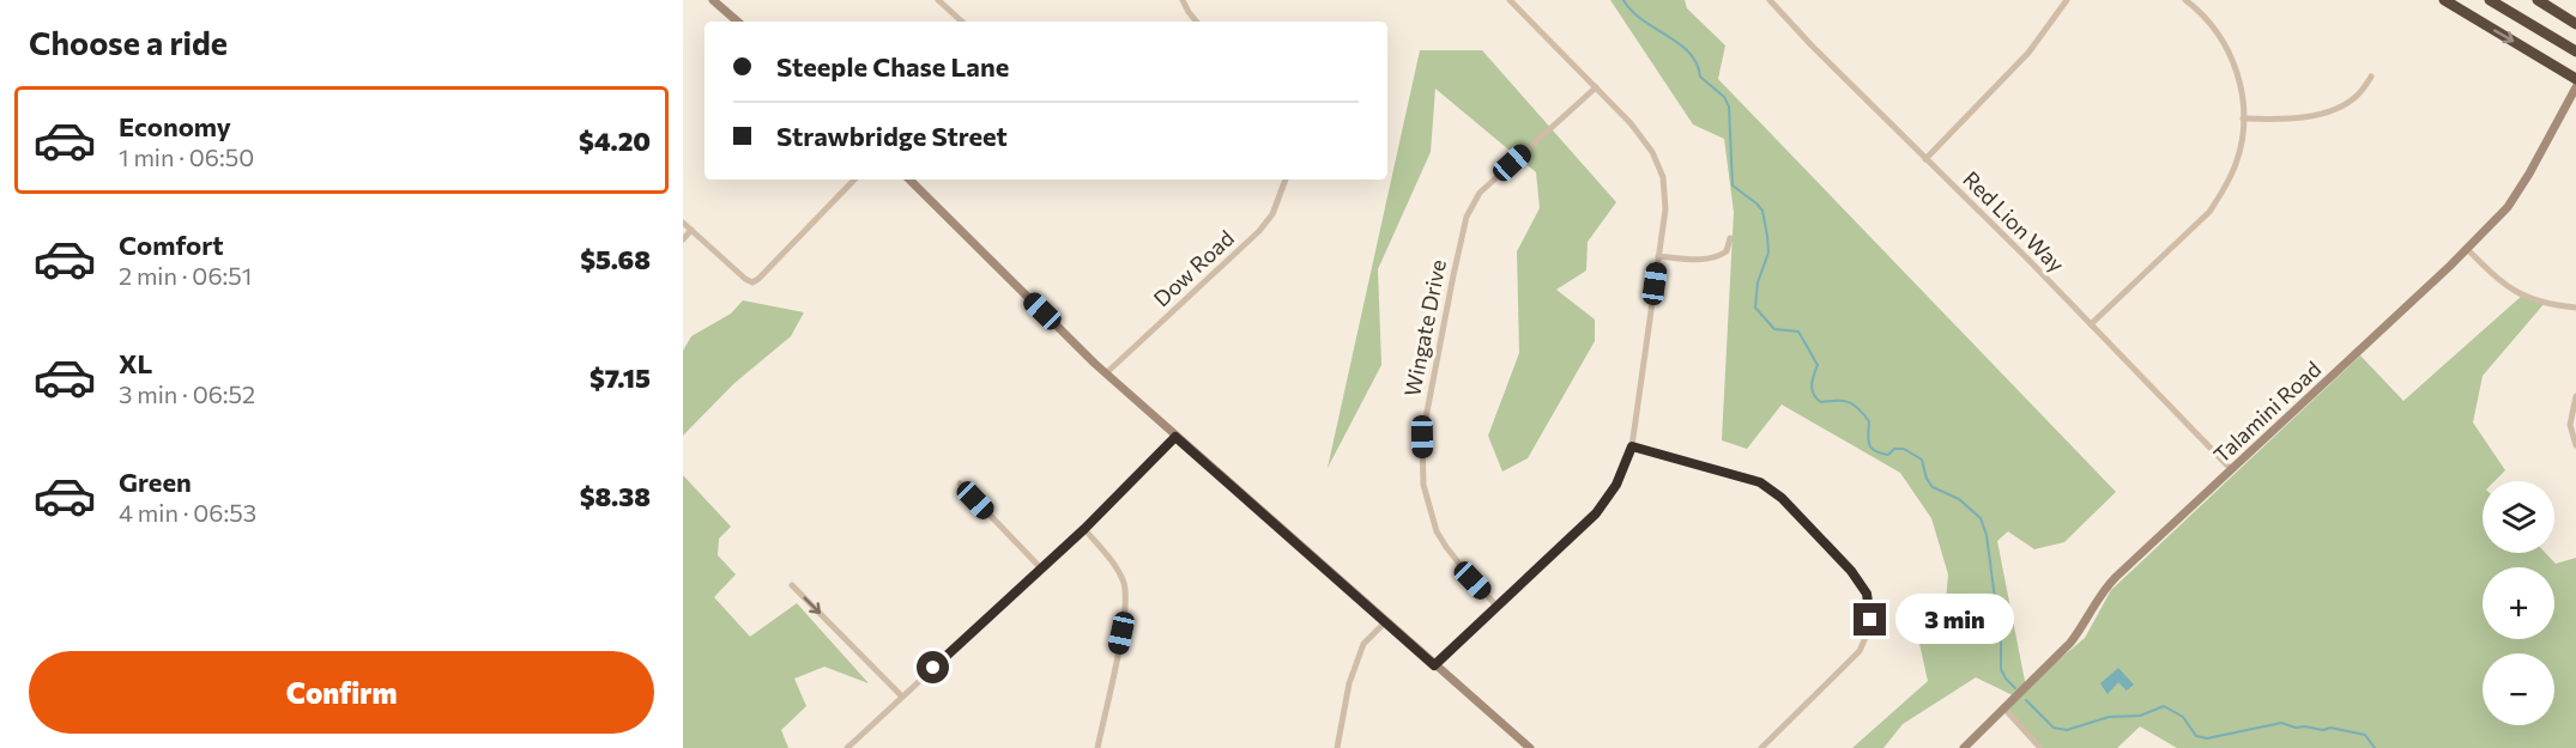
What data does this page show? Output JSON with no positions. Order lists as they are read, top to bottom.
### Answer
{
  "streets": {
    "street": [
      "Red Lion Way",
      "Dow Road",
      "Wingate Drive",
      "Talamini Road"
    ]
  },
  "crossings": [
    ["Red Lion Way", "Talamini Road"]
  ],
  "page": {
    "heading": "Choose a ride",
    "banner": ["Steeple Chase Lane", "Strawbridge Street"],
    "list": [
      {
        "name": "Economy",
        "note": "1 min · 06:50",
        "value": "$4.20"
      },
      {
        "name": "Comfort",
        "note": "2 min · 06:51",
        "value": "$5.68"
      },
      {
        "name": "XL",
        "note": "3 min · 06:52",
        "value": "$7.15"
      },
      {
        "name": "Green",
        "note": "4 min · 06:53",
        "value": "$8.38"
      }
    ],
    "map_buttons": ["+", "−"],
    "bubble": "3 min",
    "buttons": "Confirm"
  }
}
